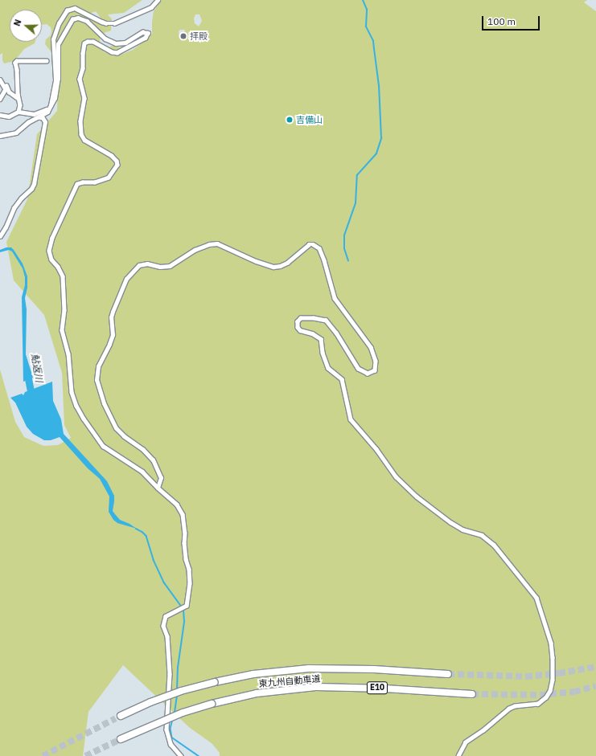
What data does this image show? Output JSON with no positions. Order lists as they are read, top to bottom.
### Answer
{
  "streets": {
    "highway": ["東九州自動車道", "E10"]
  },
  "water": ["鮎返川"],
  "places": ["拝殿", "吉備山"],
  "scale_bar": "100 m",
  "north": "left"
}
